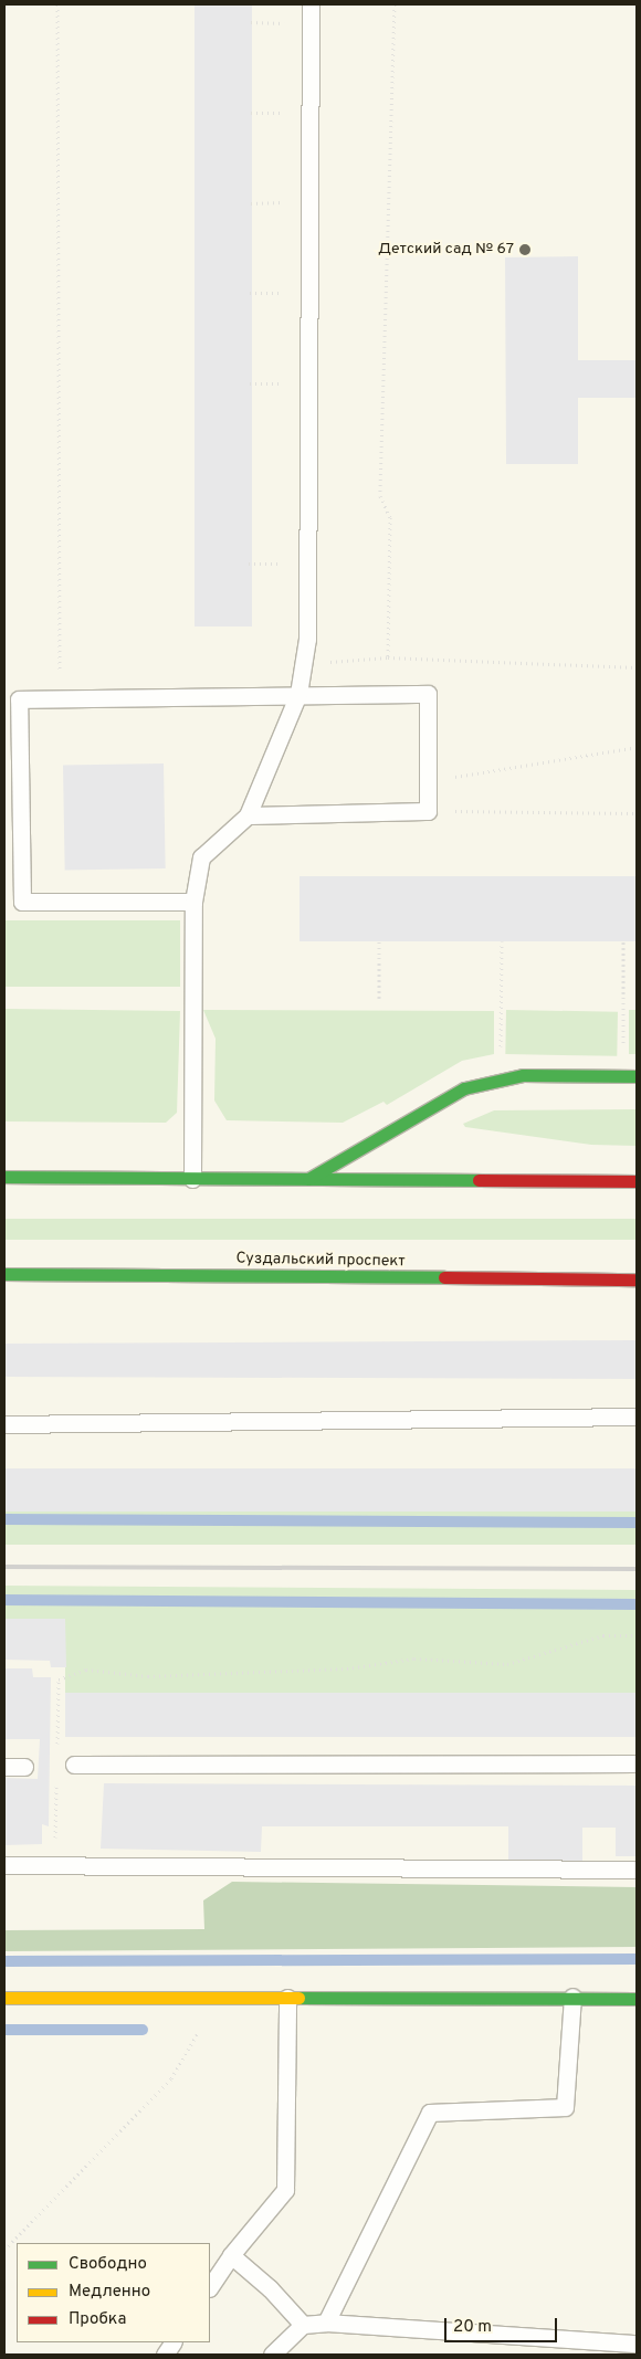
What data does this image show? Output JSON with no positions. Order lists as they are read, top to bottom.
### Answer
{
  "streets": {
    "main road": ["Суздальский проспект"]
  },
  "places": ["Детский сад № 67"],
  "legend": ["Свободно", "Медленно", "Пробка"],
  "scale_bar": "20 m"
}
